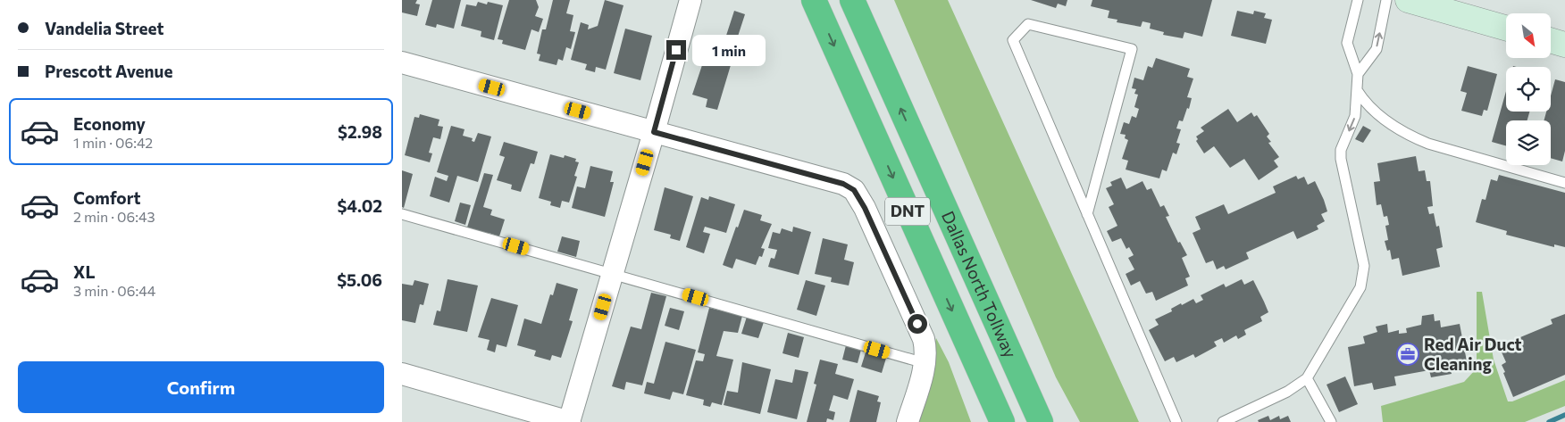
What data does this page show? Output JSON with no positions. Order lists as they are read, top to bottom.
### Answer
{
  "streets": {
    "highway": ["DNT", "Dallas North Tollway"]
  },
  "places": {
    "office": ["Red Air Duct Cleaning"]
  },
  "north": "bottom right",
  "page": {
    "banner": ["Vandelia Street", "Prescott Avenue"],
    "bubble": "1 min",
    "list": [
      {
        "name": "Economy",
        "note": "1 min · 06:42",
        "value": "$2.98"
      },
      {
        "name": "Comfort",
        "note": "2 min · 06:43",
        "value": "$4.02"
      },
      {
        "name": "XL",
        "note": "3 min · 06:44",
        "value": "$5.06"
      }
    ],
    "buttons": "Confirm"
  }
}
